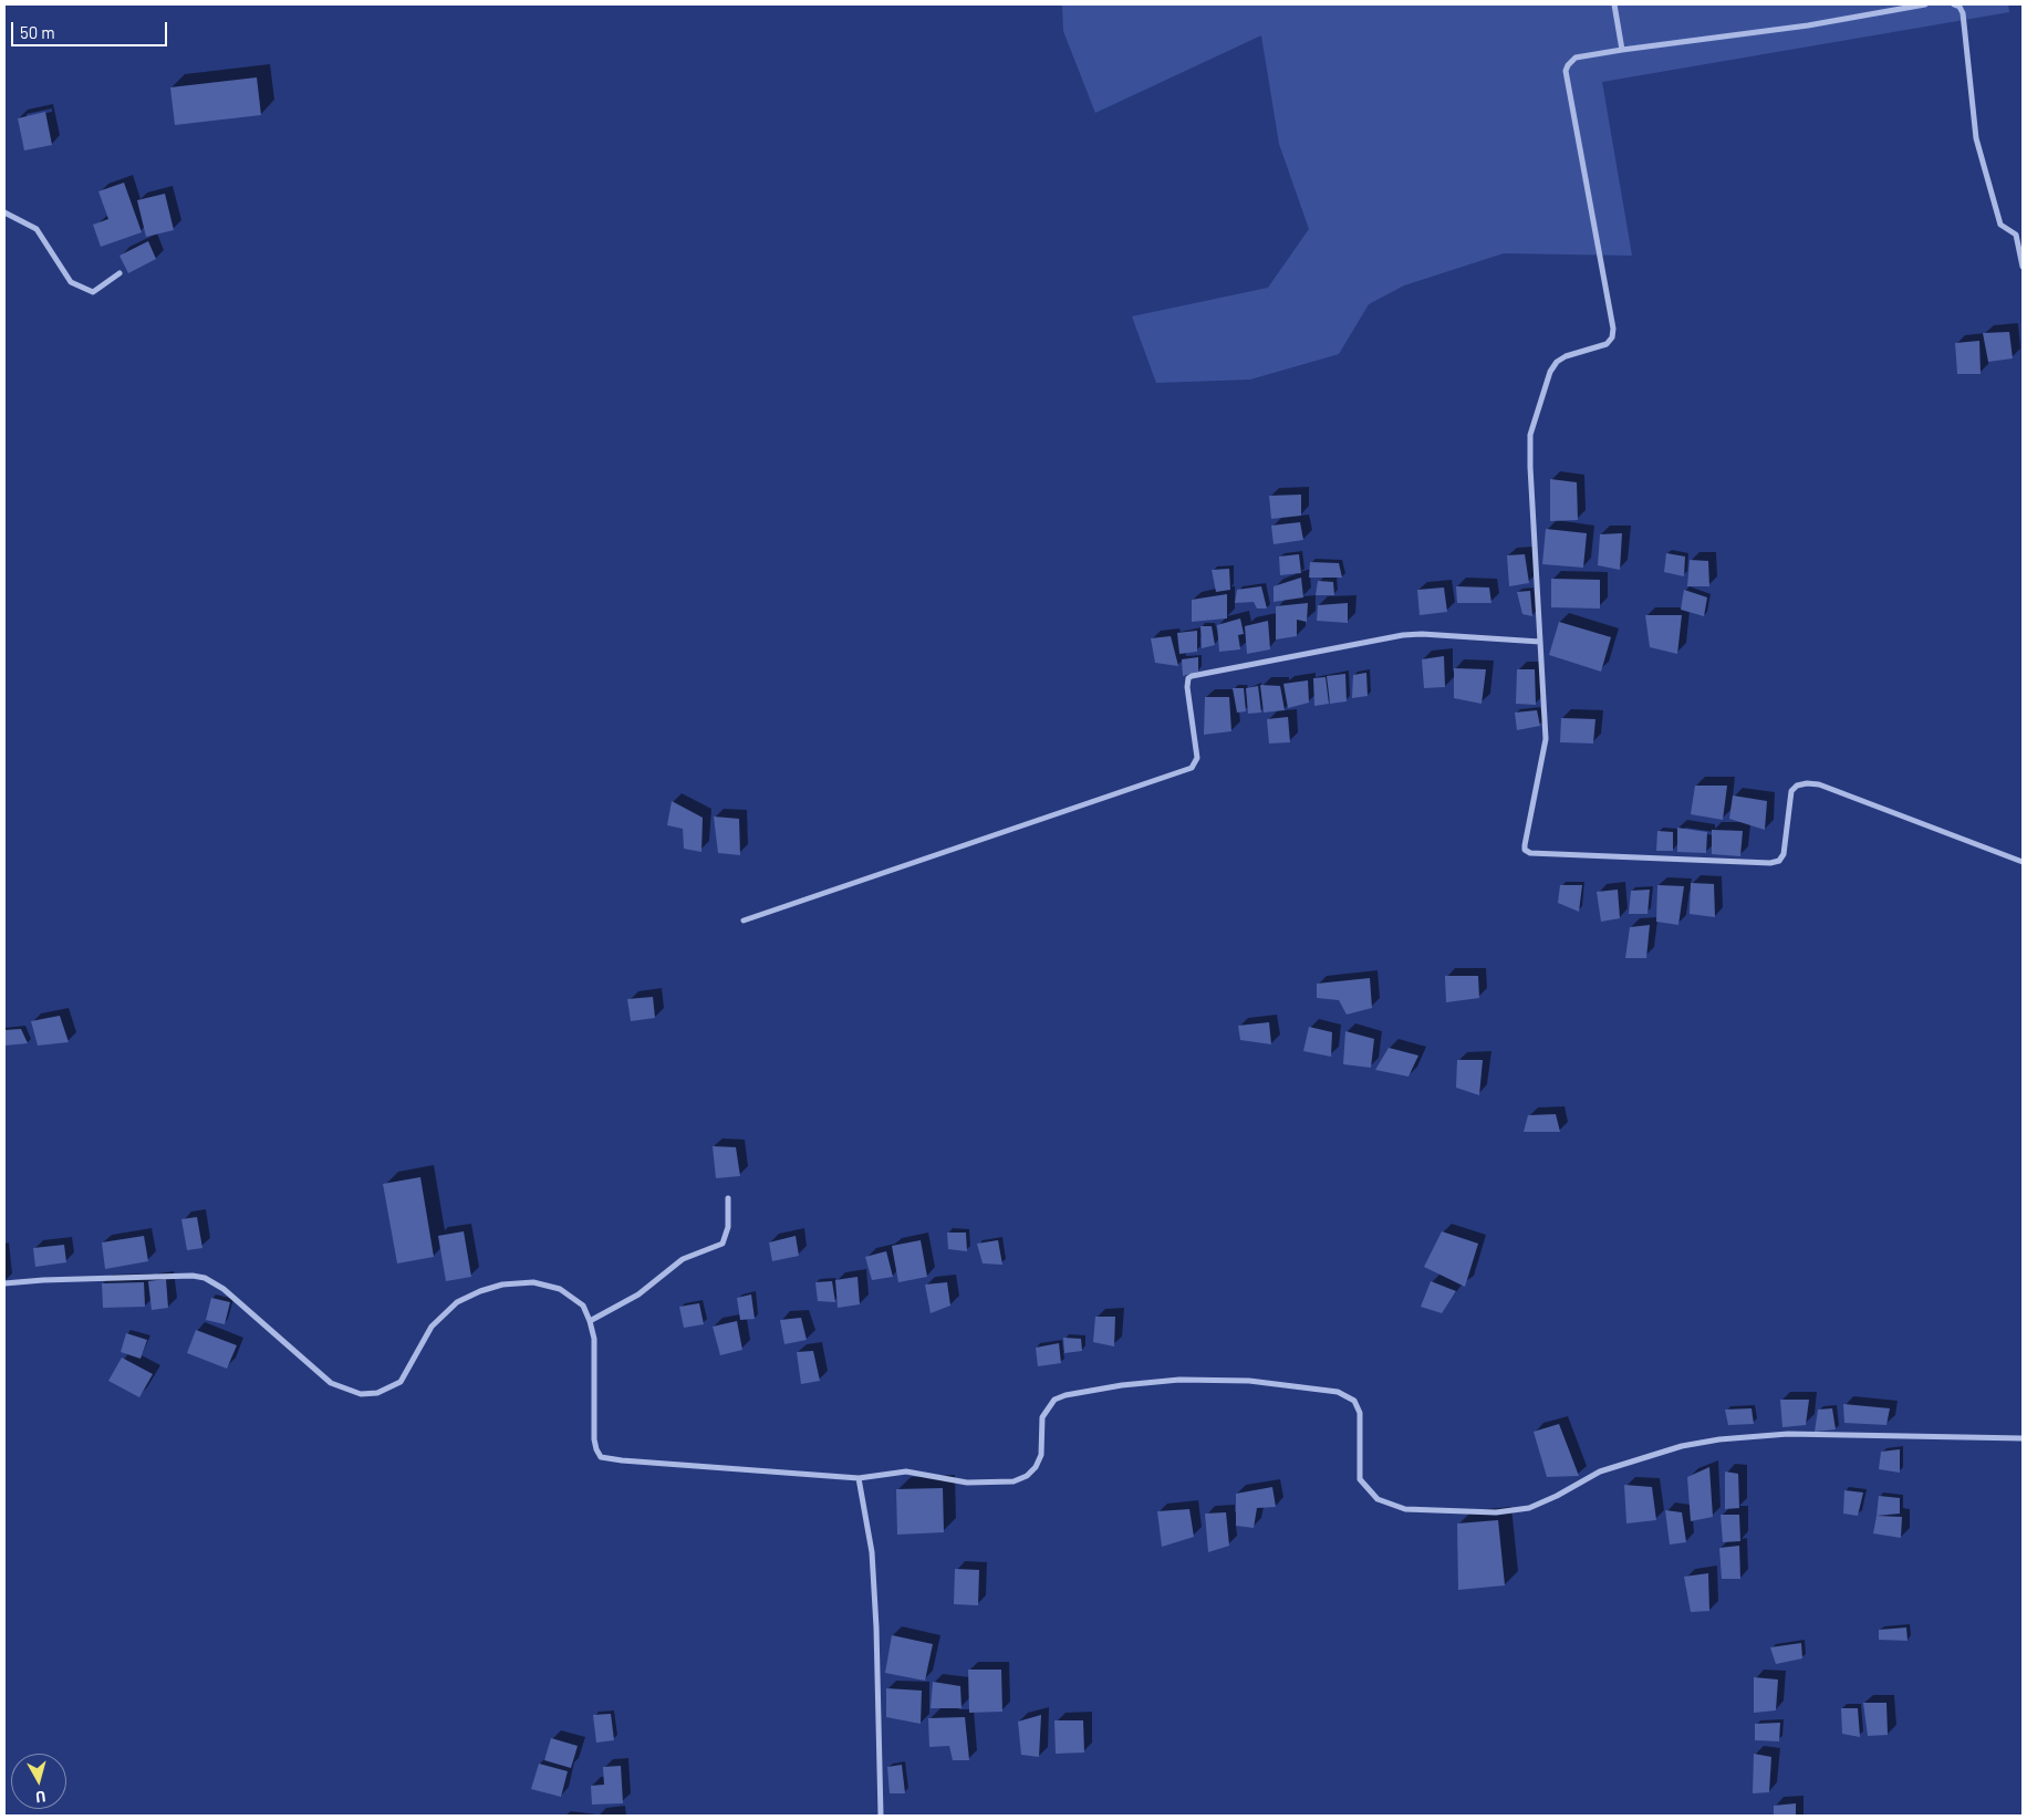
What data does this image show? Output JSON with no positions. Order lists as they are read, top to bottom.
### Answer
{
  "scale_bar": "50 m",
  "north": "bottom"
}
